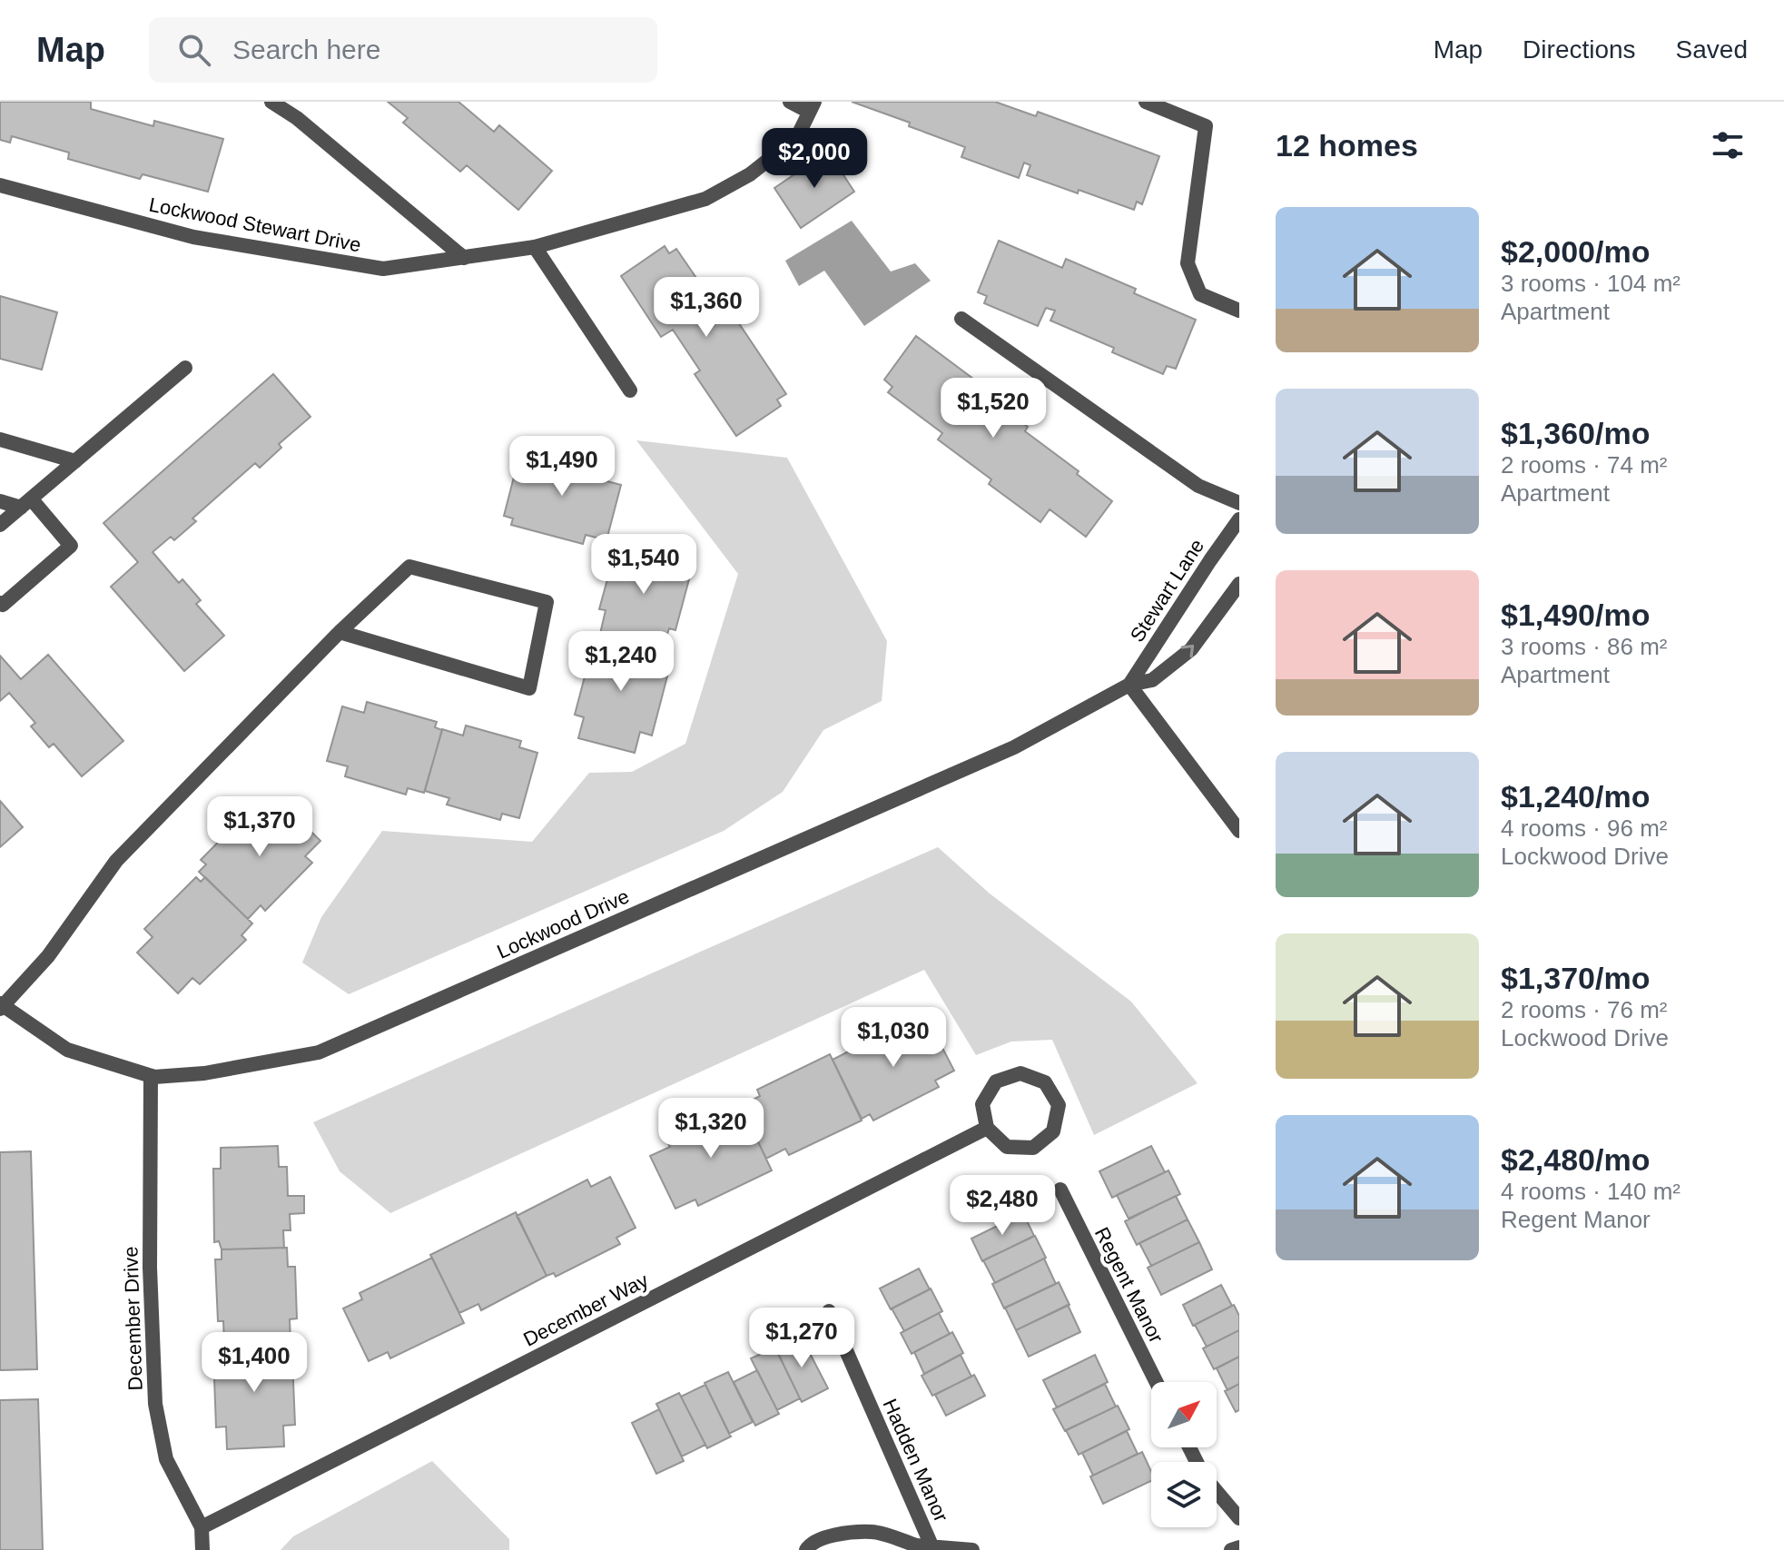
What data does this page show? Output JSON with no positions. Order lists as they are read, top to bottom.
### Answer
{
  "streets": {
    "street": [
      "Lockwood Stewart Drive",
      "Stewart Lane",
      "Lockwood Drive",
      "Regent Manor",
      "December Way",
      "December Drive",
      "Hadden Manor"
    ]
  },
  "crossings": [
    ["Stewart Lane", "Lockwood Drive"],
    ["Lockwood Drive", "December Drive"],
    ["December Way", "December Drive"]
  ],
  "north": "top right",
  "page": {
    "header": "Map",
    "search": "Search here",
    "nav": ["Map", "Directions", "Saved"],
    "heading": "12 homes",
    "price": [
      "$2,000",
      "$1,360",
      "$1,520",
      "$1,490",
      "$1,540",
      "$1,240",
      "$1,370",
      "$1,030",
      "$1,320",
      "$2,480",
      "$1,270",
      "$1,400"
    ],
    "list": [
      {
        "name": "$2,000/mo",
        "note": "3 rooms · 104 m² · Apartment"
      },
      {
        "name": "$1,360/mo",
        "note": "2 rooms · 74 m² · Apartment"
      },
      {
        "name": "$1,490/mo",
        "note": "3 rooms · 86 m² · Apartment"
      },
      {
        "name": "$1,240/mo",
        "note": "4 rooms · 96 m² · Lockwood Drive"
      },
      {
        "name": "$1,370/mo",
        "note": "2 rooms · 76 m² · Lockwood Drive"
      },
      {
        "name": "$2,480/mo",
        "note": "4 rooms · 140 m² · Regent Manor"
      }
    ]
  }
}
